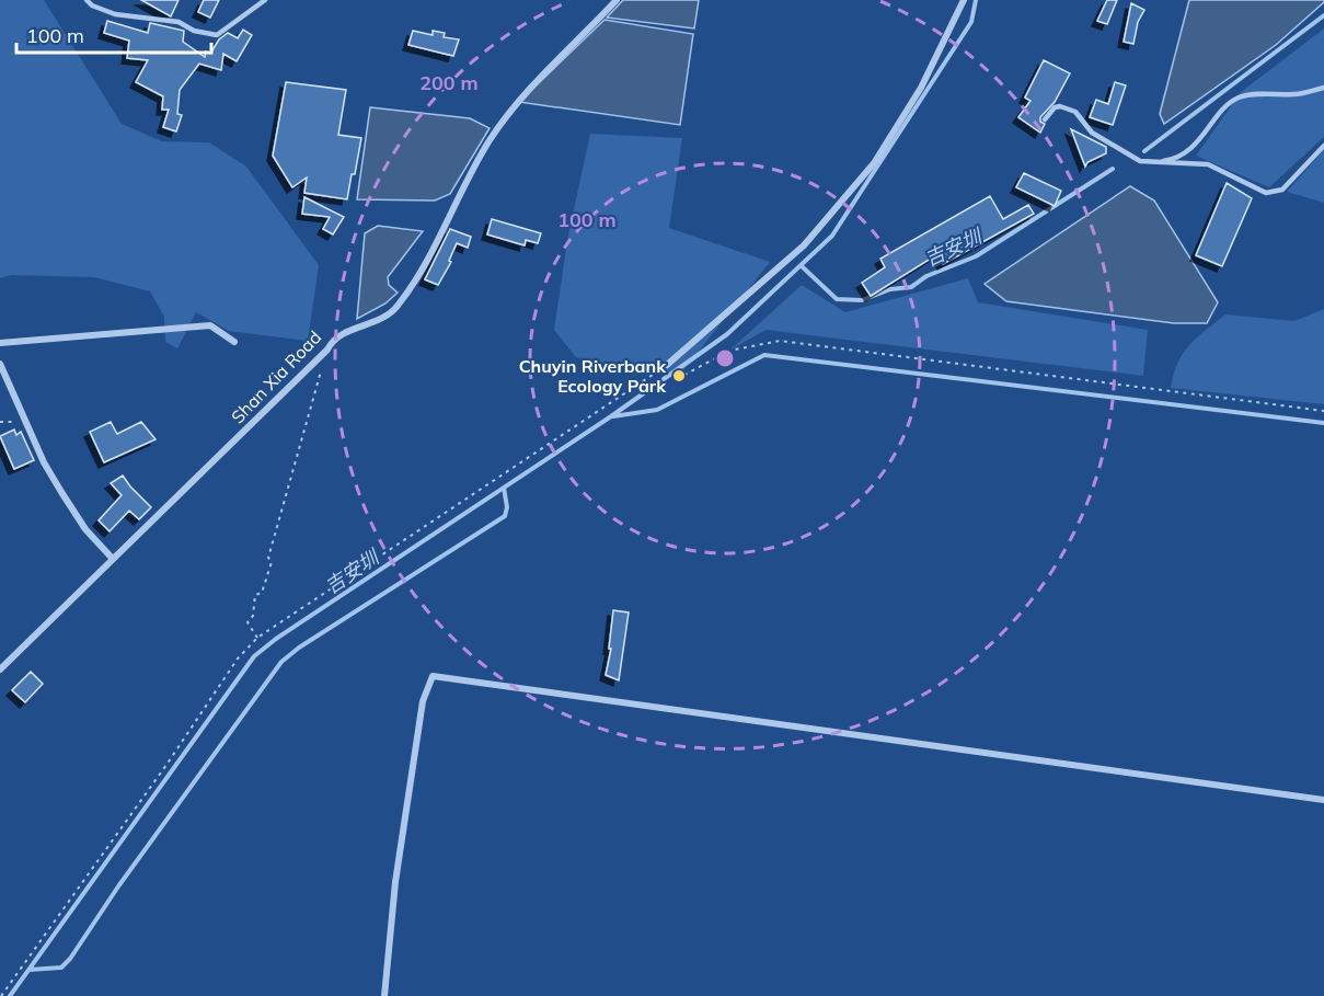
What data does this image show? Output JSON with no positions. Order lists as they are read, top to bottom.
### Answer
{
  "streets": {
    "street": ["Shan Xia Road"]
  },
  "water": ["吉安圳"],
  "places": ["Chuyin Riverbank Ecology Park"],
  "scale_bar": "100 m",
  "rings": ["200 m", "100 m"]
}
